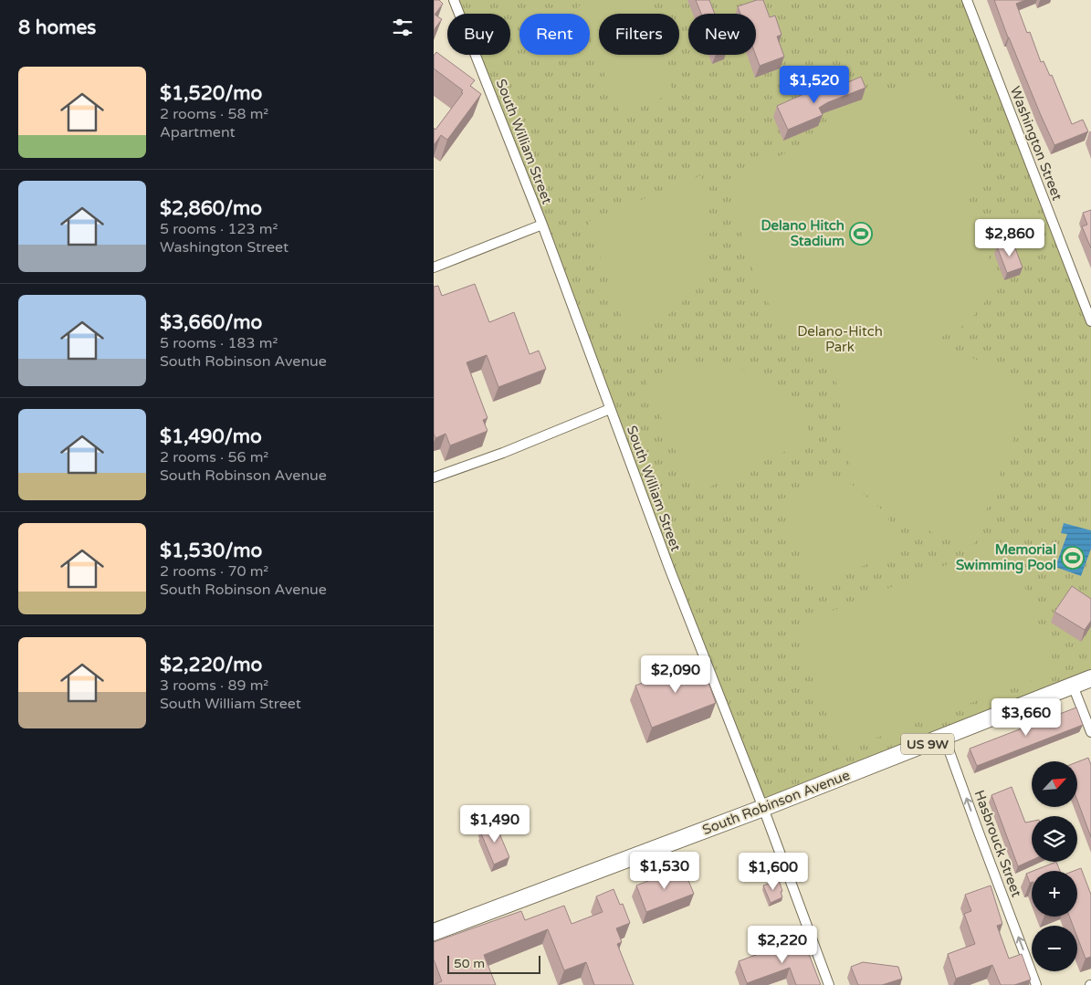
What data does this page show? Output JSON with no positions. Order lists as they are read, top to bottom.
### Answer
{
  "streets": {
    "highway": ["US 9W", "South Robinson Avenue"],
    "street": ["South William Street", "Washington Street", "Hasbrouck Street"]
  },
  "crossings": [
    ["South William Street", "South Robinson Avenue"],
    ["South Robinson Avenue", "Hasbrouck Street"]
  ],
  "one_way": ["Hasbrouck Street"],
  "parks": ["Delano-Hitch Park"],
  "places": {
    "sports": ["Delano Hitch Stadium", "Memorial Swimming Pool"]
  },
  "scale_bar": "50 m",
  "north": "top right",
  "page": {
    "heading": "8 homes",
    "chip": [
      "Buy",
      "Rent",
      "Filters",
      "New"
    ],
    "list": [
      {
        "name": "$1,520/mo",
        "note": "2 rooms · 58 m² · Apartment"
      },
      {
        "name": "$2,860/mo",
        "note": "5 rooms · 123 m² · Washington Street"
      },
      {
        "name": "$3,660/mo",
        "note": "5 rooms · 183 m² · South Robinson Avenue"
      },
      {
        "name": "$1,490/mo",
        "note": "2 rooms · 56 m² · South Robinson Avenue"
      },
      {
        "name": "$1,530/mo",
        "note": "2 rooms · 70 m² · South Robinson Avenue"
      },
      {
        "name": "$2,220/mo",
        "note": "3 rooms · 89 m² · South William Street"
      }
    ],
    "price": [
      "$1,520",
      "$2,860",
      "$2,090",
      "$3,660",
      "$1,490",
      "$1,530",
      "$1,600",
      "$2,220"
    ],
    "map_buttons": ["+", "−"],
    "scale": "50 m"
  }
}
